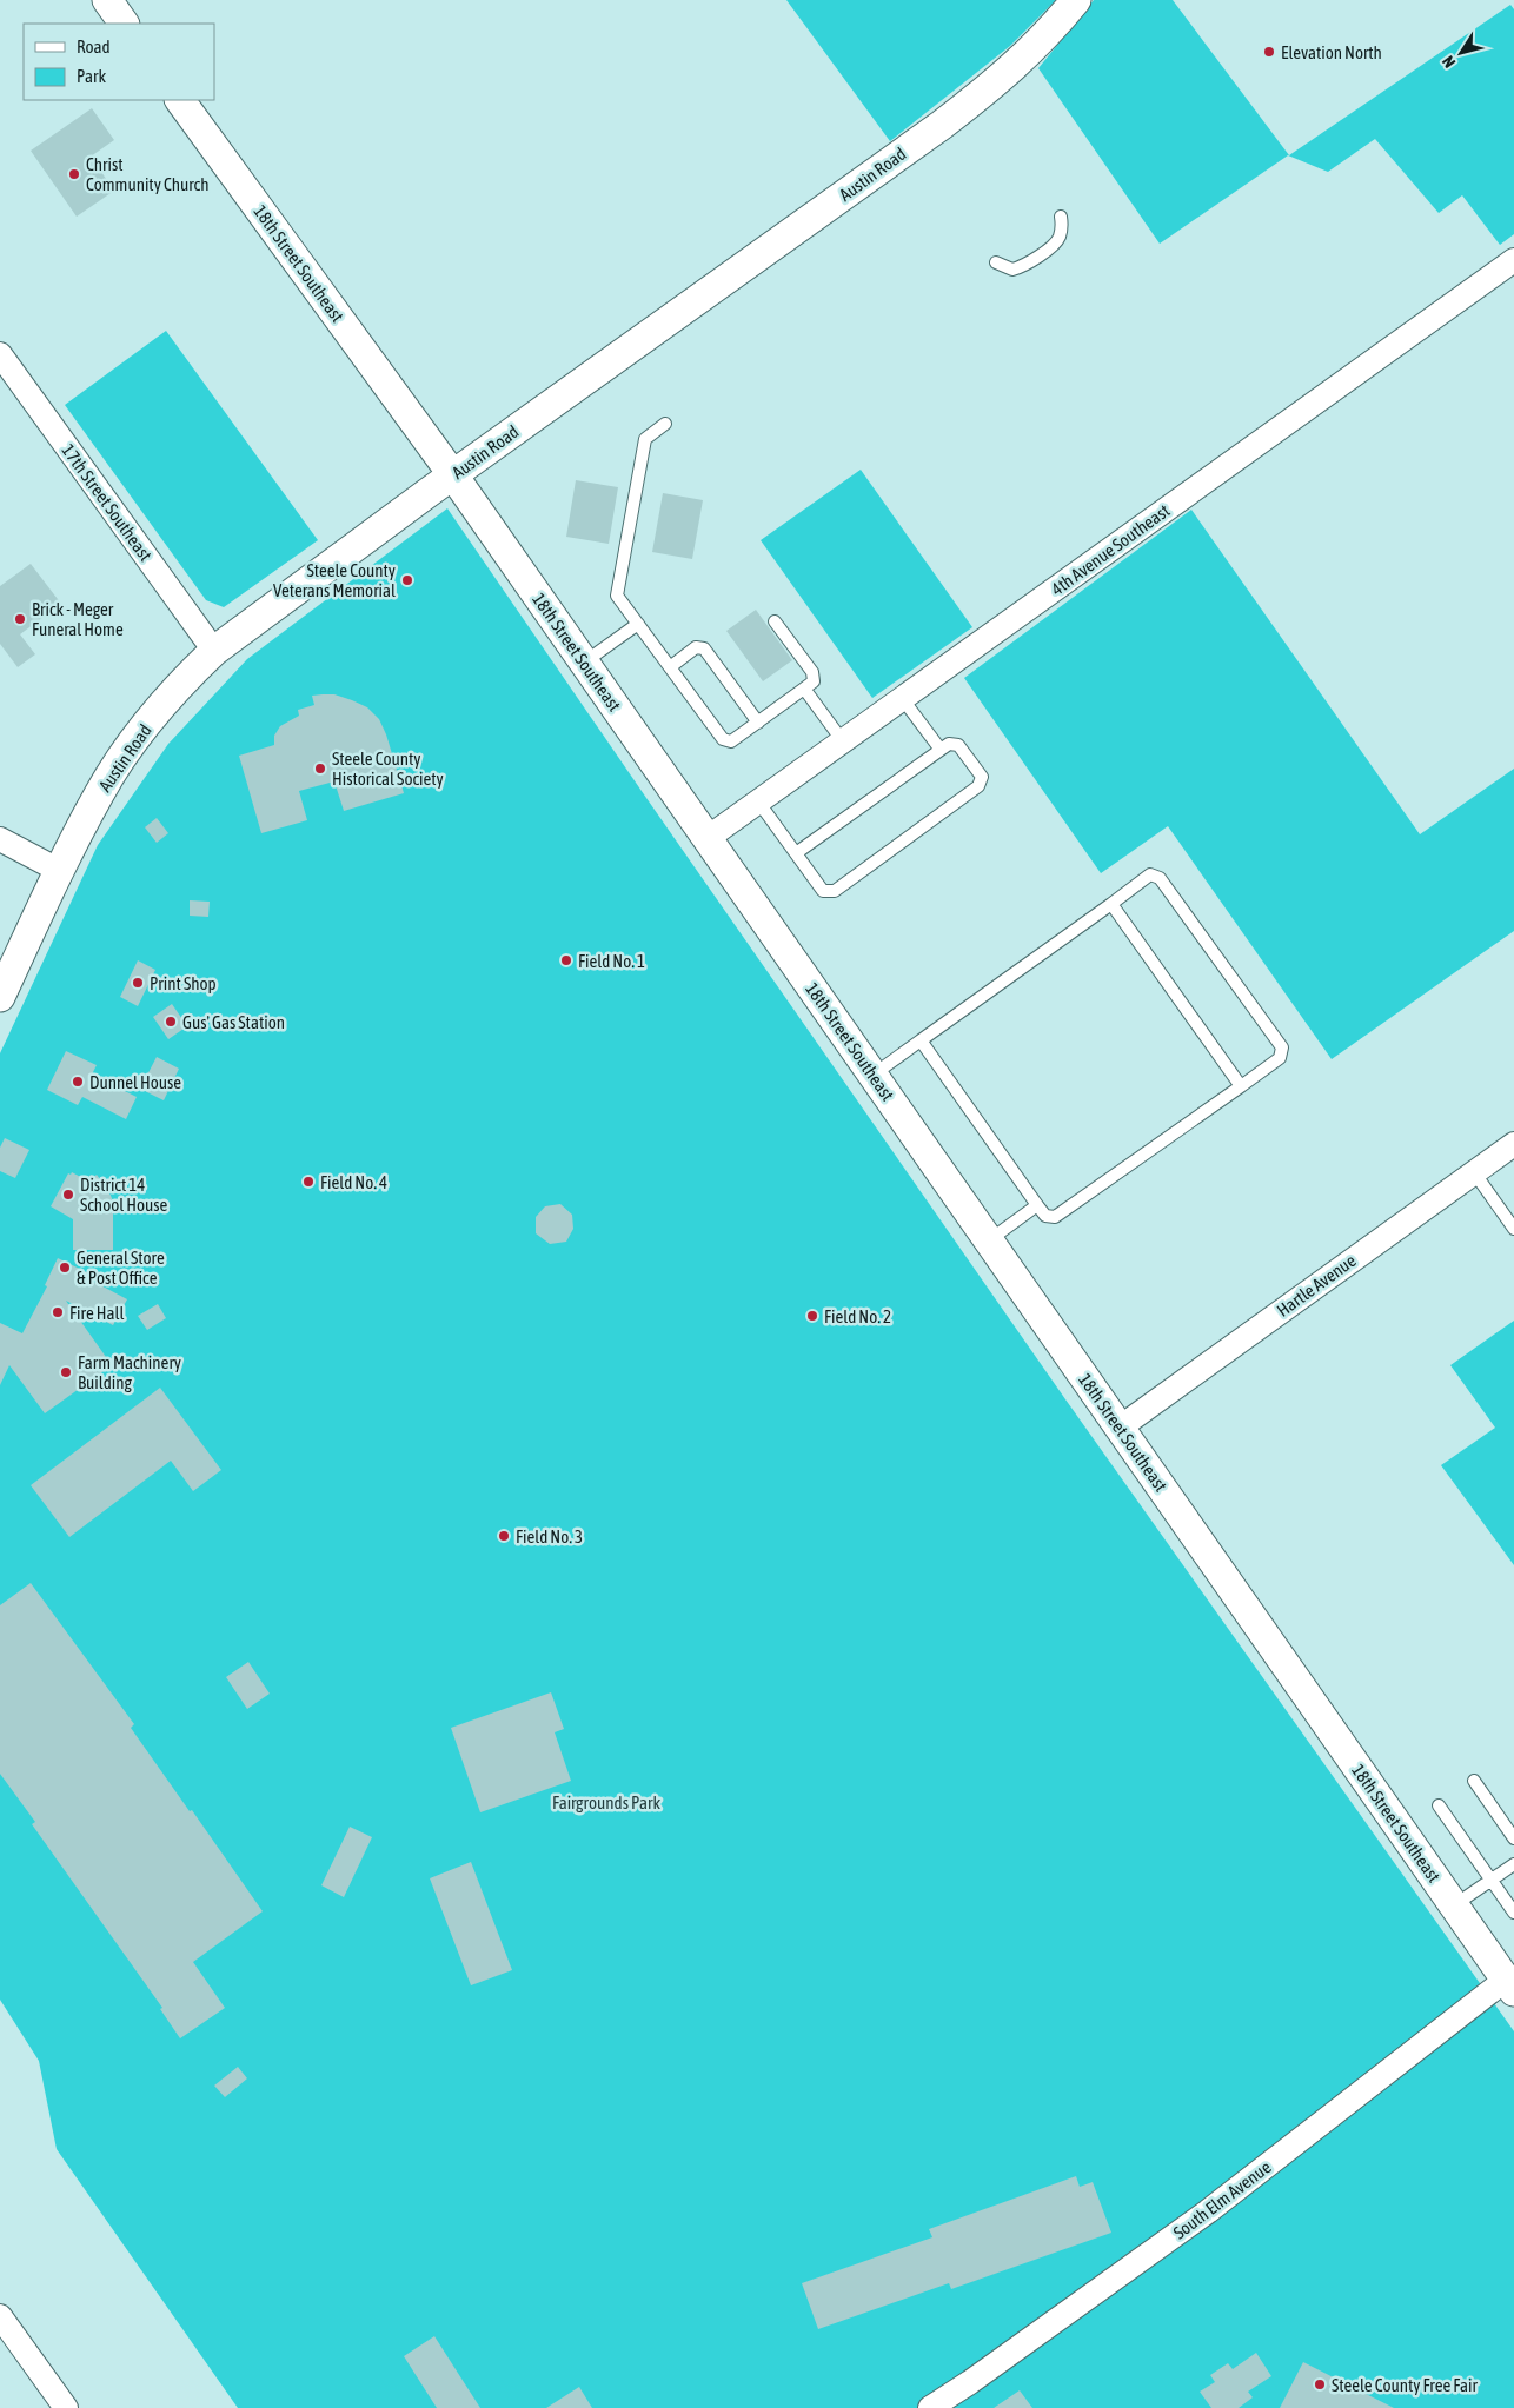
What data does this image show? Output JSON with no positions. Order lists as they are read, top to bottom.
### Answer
{
  "streets": {
    "street": [
      "Austin Road",
      "18th Street Southeast",
      "17th Street Southeast",
      "4th Avenue Southeast",
      "Hartle Avenue",
      "South Elm Avenue"
    ]
  },
  "crossings": [
    ["Austin Road", "18th Street Southeast"],
    ["Austin Road", "17th Street Southeast"],
    ["18th Street Southeast", "4th Avenue Southeast"],
    ["18th Street Southeast", "Hartle Avenue"],
    ["18th Street Southeast", "South Elm Avenue"]
  ],
  "parks": ["Fairgrounds Park"],
  "places": [
    "Elevation North",
    "Christ Community Church",
    "Steele County Veterans Memorial",
    "Brick - Meger Funeral Home",
    "Steele County Historical Society",
    "Field No. 1",
    "Print Shop",
    "Gus' Gas Station",
    "Dunnel House",
    "Field No. 4",
    "District 14 School House",
    "General Store & Post Office",
    "Fire Hall",
    "Field No. 2",
    "Farm Machinery Building",
    "Field No. 3",
    "Steele County Free Fair"
  ],
  "legend": ["Road", "Park"],
  "north": "bottom left"
}
